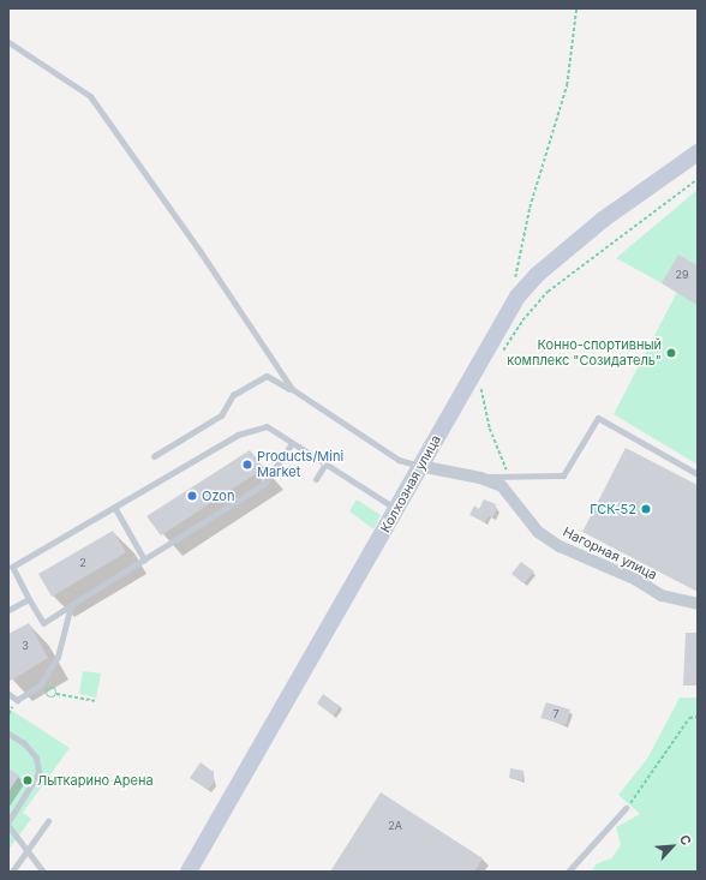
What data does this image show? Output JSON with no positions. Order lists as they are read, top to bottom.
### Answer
{
  "streets": {
    "street": ["Колхозная улица", "Нагорная улица"]
  },
  "crossings": [
    ["Колхозная улица", "Нагорная улица"]
  ],
  "places": [
    "Конно-спортивный комплекс \"Созидатель\"",
    "Products/Mini Market",
    "Ozon",
    "ГСК-52",
    "Лыткарино Арена"
  ],
  "house_numbers": [
    "29",
    "2",
    "3",
    "7",
    "2А"
  ],
  "north": "top right"
}
